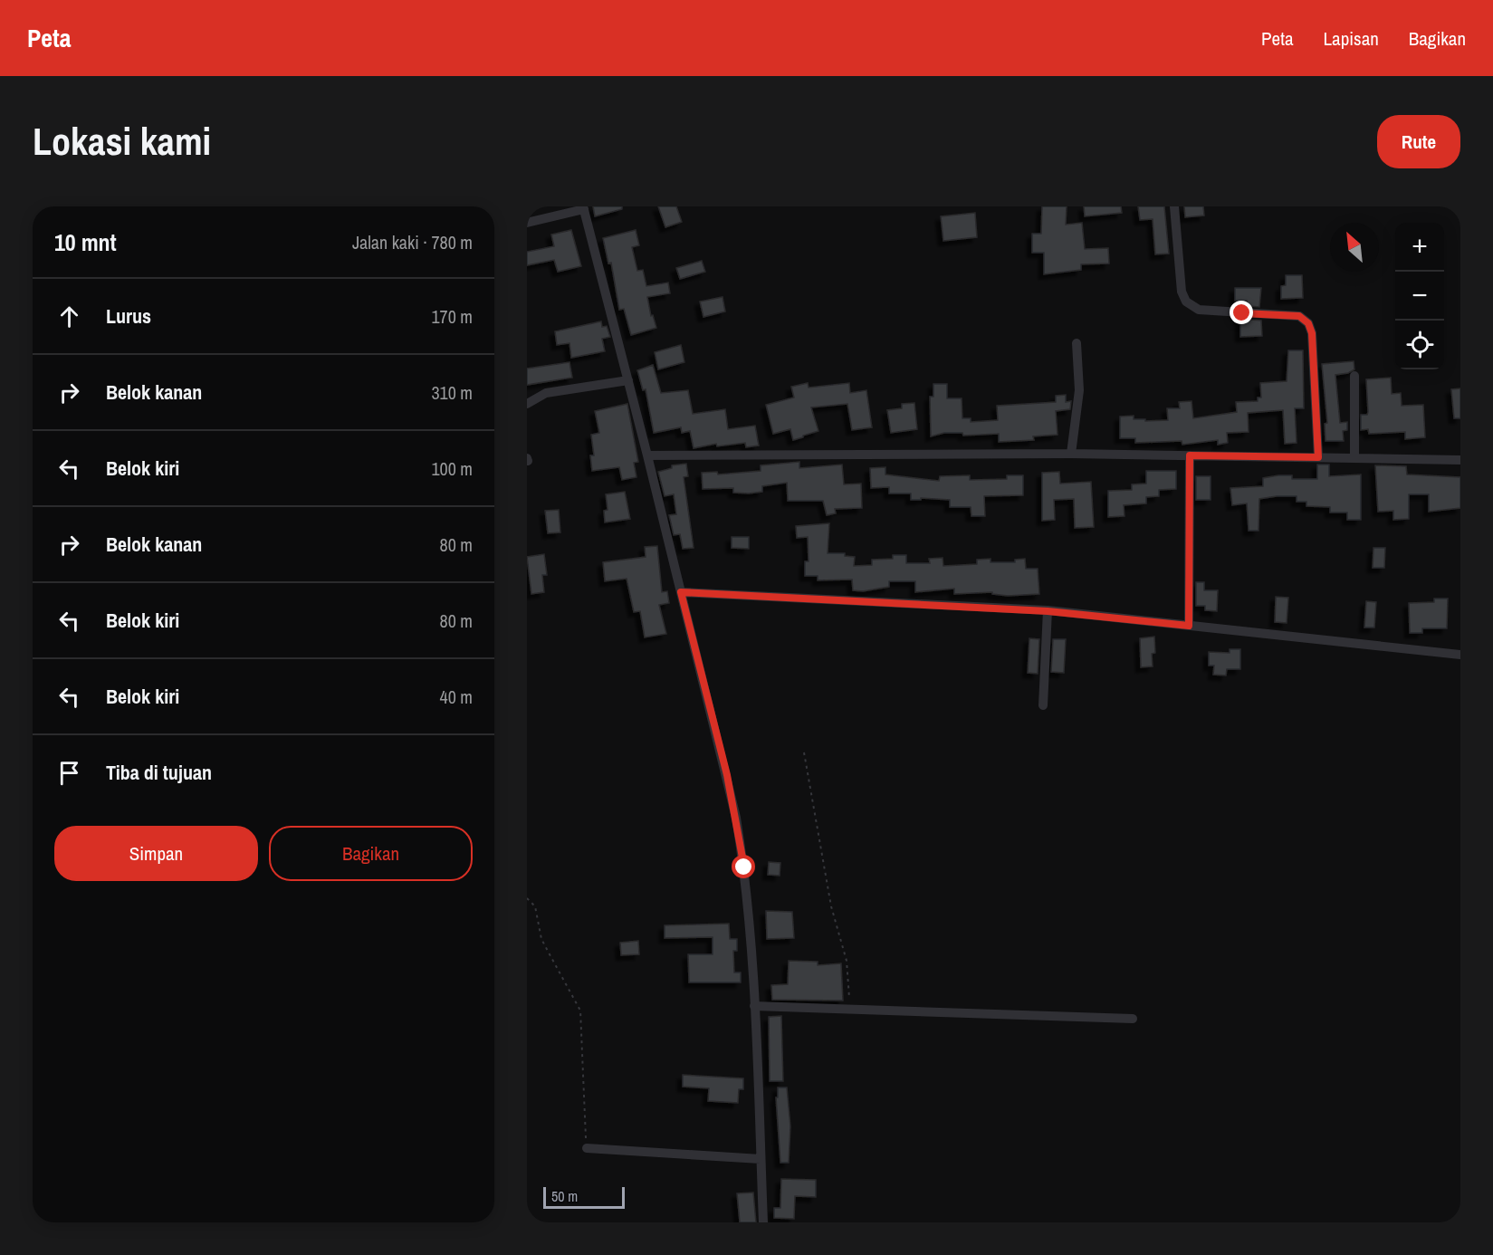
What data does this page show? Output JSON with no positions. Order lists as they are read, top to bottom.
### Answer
{
  "scale_bar": "50 m",
  "north": "top left",
  "page": {
    "header": "Peta",
    "nav": ["Peta", "Lapisan", "Bagikan"],
    "buttons": [
      "Rute",
      ["Simpan", "Bagikan"]
    ],
    "title": "Lokasi kami",
    "heading": ["10 mnt", "Jalan kaki · 780 m"],
    "map_buttons": ["+", "−"],
    "list": [
      ["Lurus", "170 m"],
      ["Belok kanan", "310 m"],
      ["Belok kiri", "100 m"],
      ["Belok kanan", "80 m"],
      ["Belok kiri", "80 m"],
      ["Belok kiri", "40 m"],
      "Tiba di tujuan"
    ],
    "scale": "50 m"
  }
}
